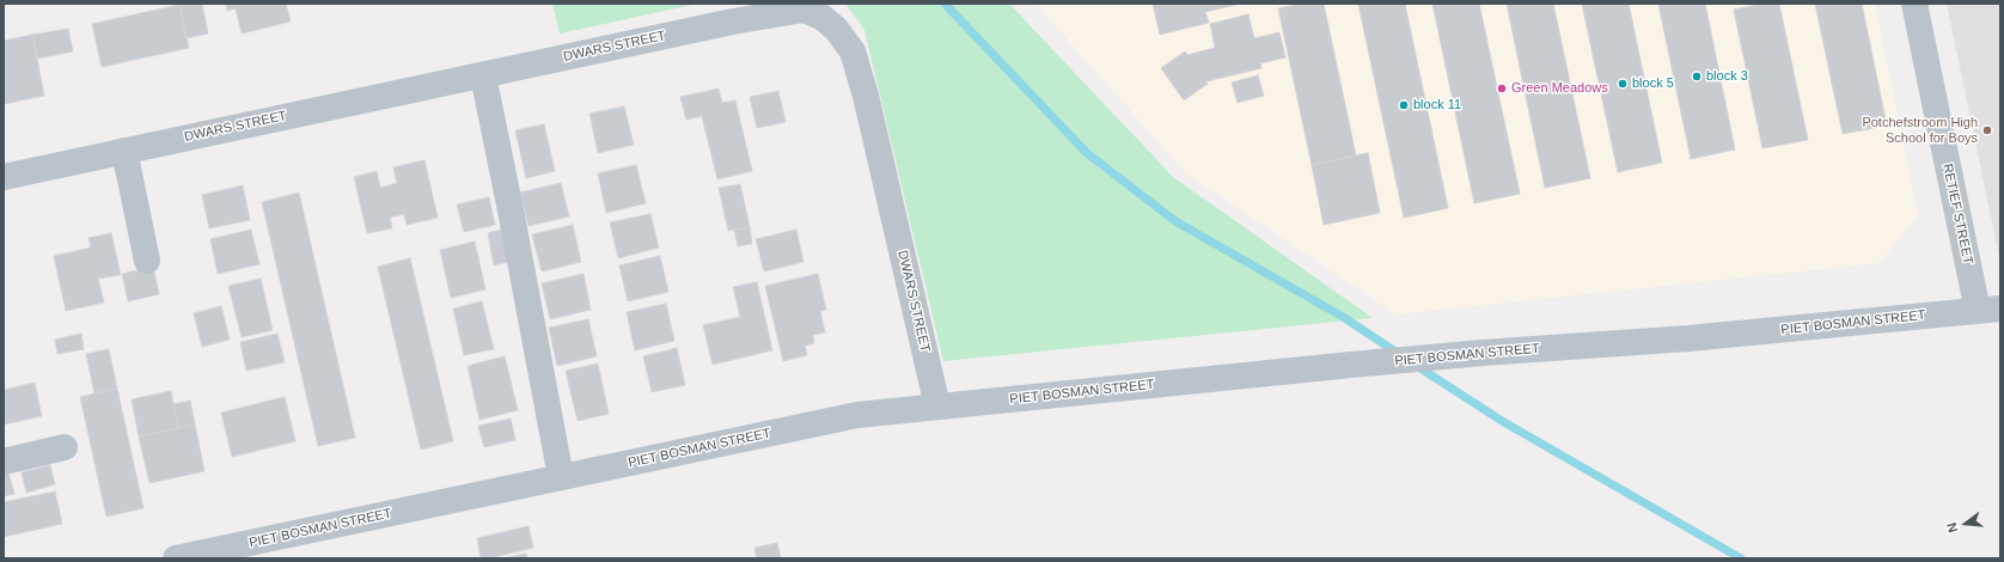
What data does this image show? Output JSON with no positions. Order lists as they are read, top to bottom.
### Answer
{
  "streets": {
    "street": ["DWARS STREET", "RETIEF STREET", "PIET BOSMAN STREET"]
  },
  "crossings": [
    ["DWARS STREET", "PIET BOSMAN STREET"],
    ["RETIEF STREET", "PIET BOSMAN STREET"]
  ],
  "places": [
    "block 3",
    "block 5",
    "Green Meadows",
    "block 11",
    "Potchefstroom High School for Boys"
  ],
  "north": "left"
}
